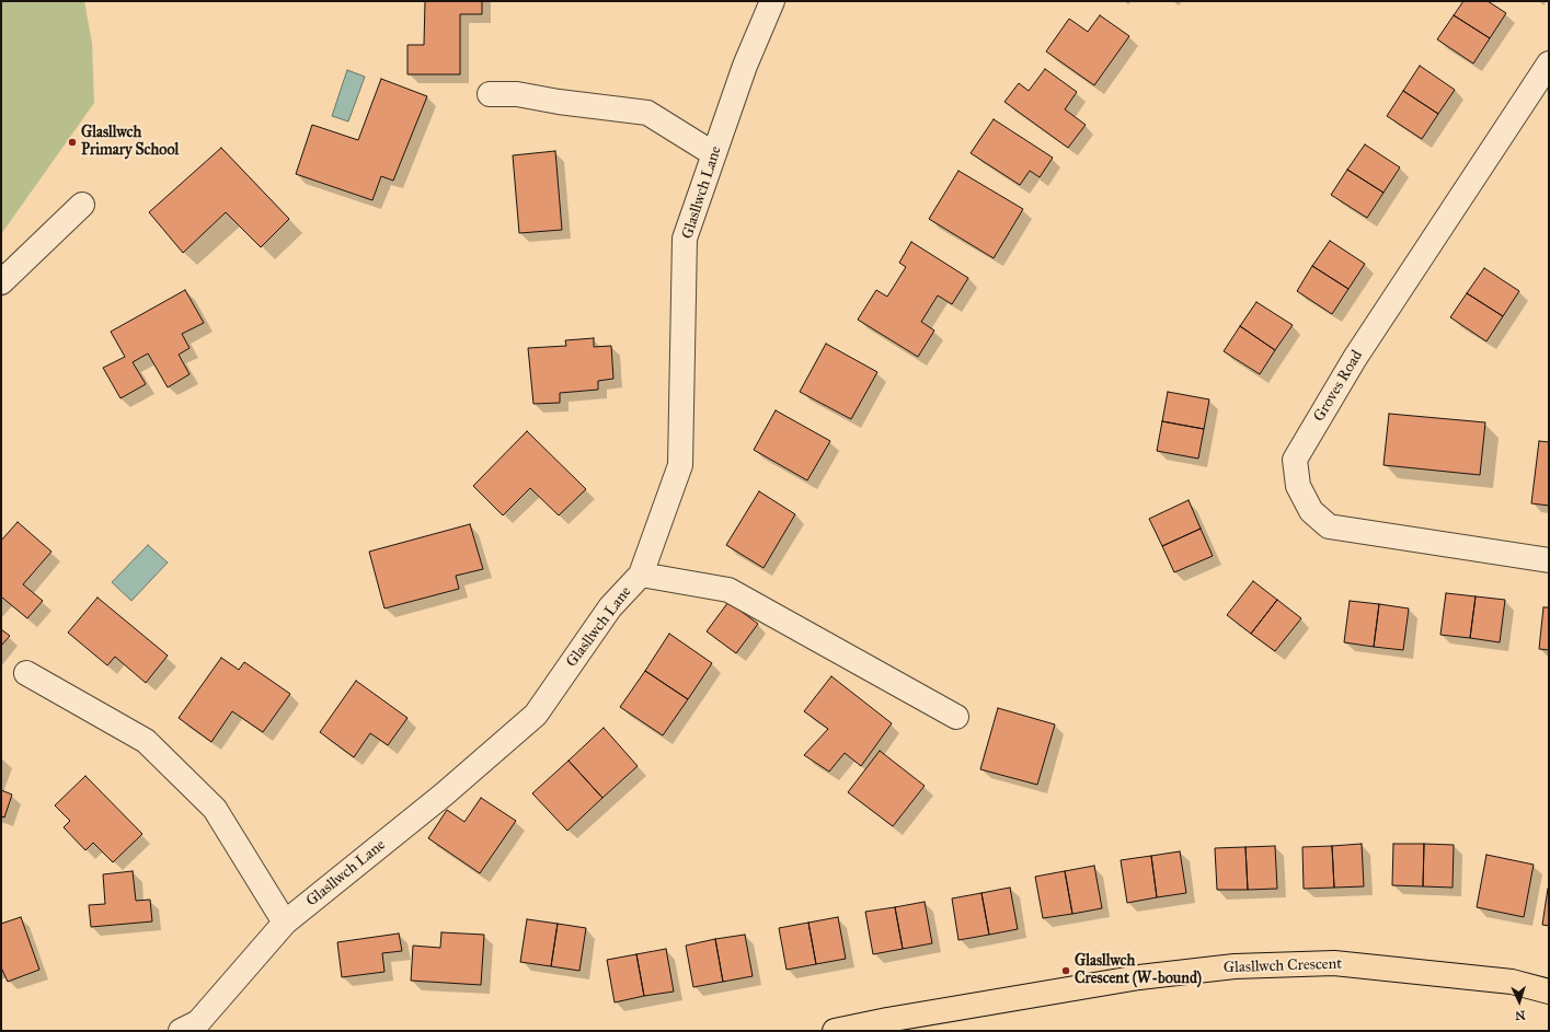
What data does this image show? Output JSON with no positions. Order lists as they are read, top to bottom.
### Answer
{
  "streets": {
    "main road": ["Glasllwch Crescent"],
    "street": ["Glasllwch Lane", "Groves Road"]
  },
  "places": ["Glasllwch Primary School", "Glasllwch Crescent (W-bound)"],
  "north": "bottom"
}
